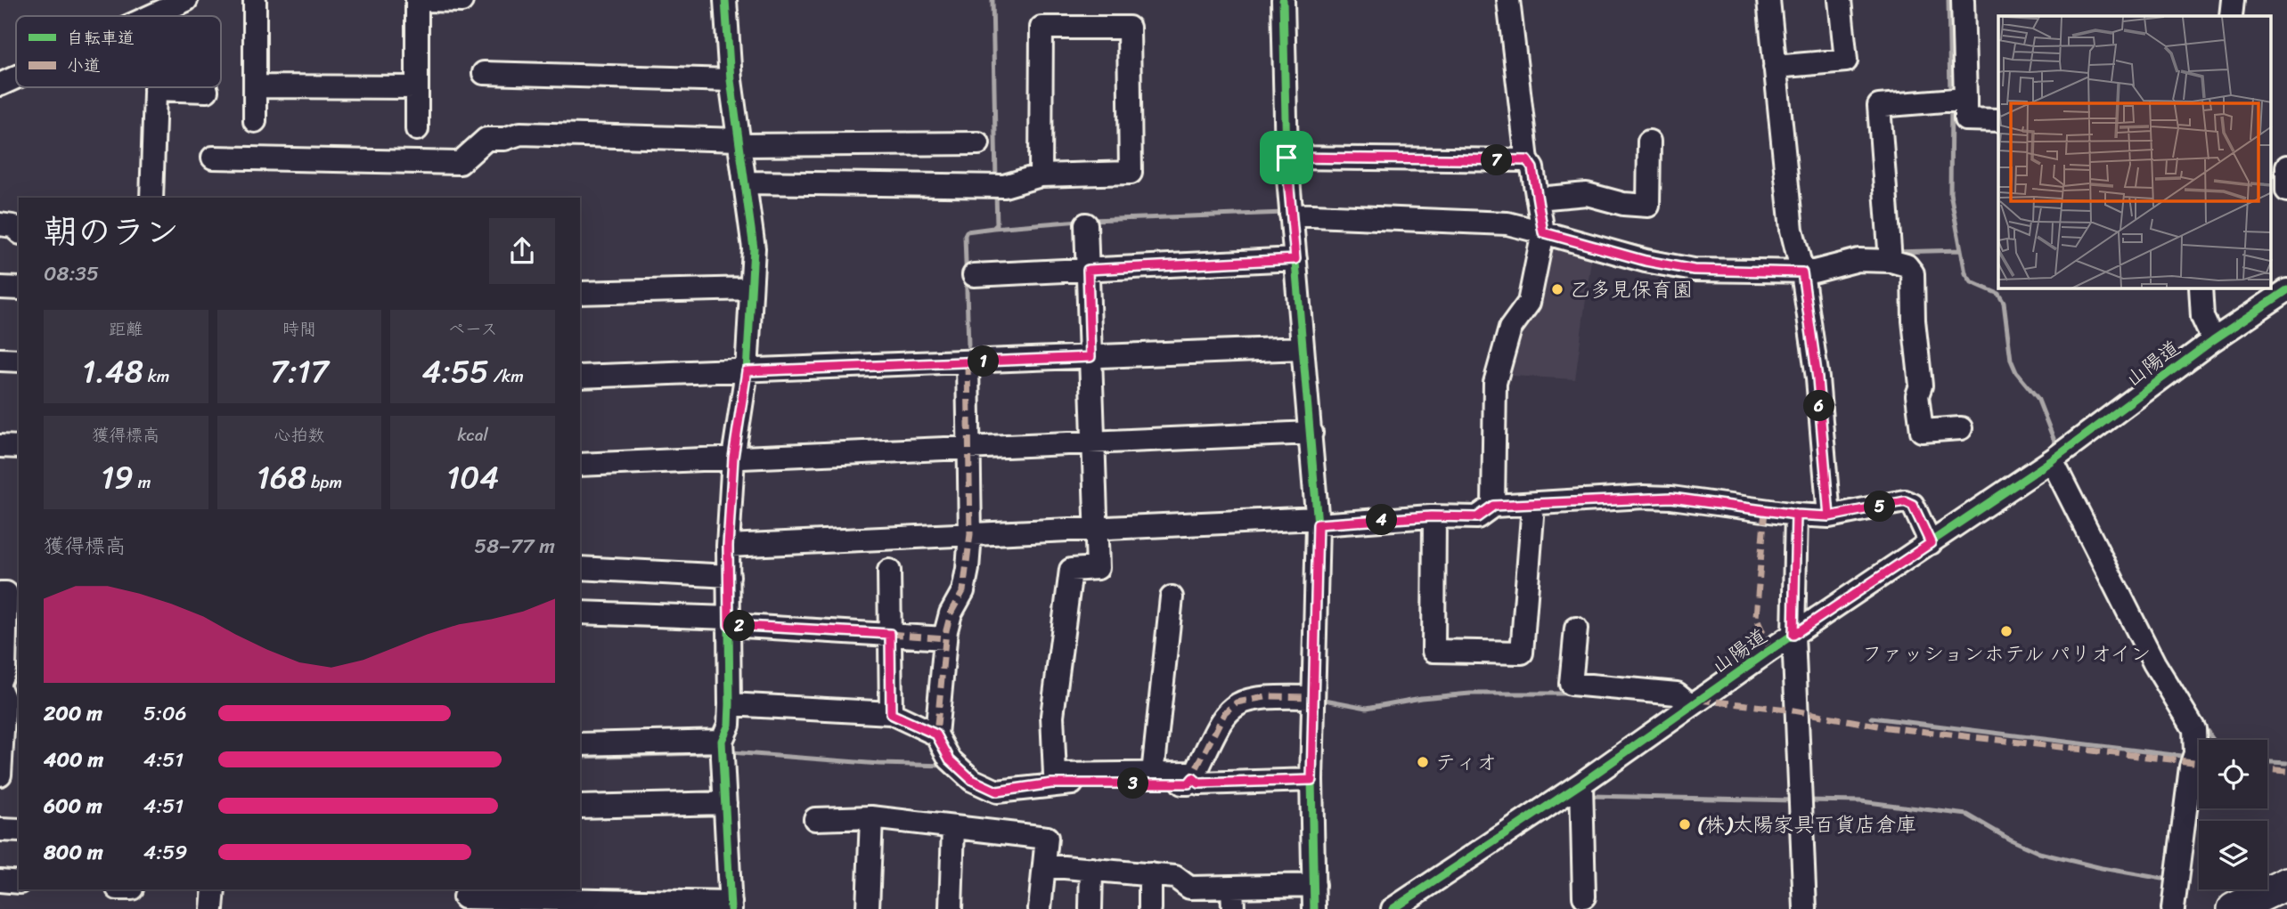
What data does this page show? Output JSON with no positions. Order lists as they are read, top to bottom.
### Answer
{
  "streets": {
    "street": ["山陽道"]
  },
  "places": [
    "乙多見保育園",
    "ファッションホテル パリオイン",
    "ティオ",
    "(株)太陽家具百貨店倉庫"
  ],
  "legend": ["自転車道", "小道"],
  "page": {
    "pins": [
      "7",
      "1",
      "6",
      "5",
      "4",
      "2",
      "3"
    ],
    "heading": ["朝のラン", "08:35"],
    "stats": [
      ["距離", "1.48 km"],
      ["時間", "7:17"],
      ["ペース", "4:55 /km"],
      ["獲得標高", "19 m"],
      ["心拍数", "168 bpm"],
      ["kcal", "104"]
    ],
    "chart": ["獲得標高", "58–77 m"],
    "list": [
      {
        "name": "200 m",
        "note": "5:06"
      },
      {
        "name": "400 m",
        "note": "4:51"
      },
      {
        "name": "600 m",
        "note": "4:51"
      },
      {
        "name": "800 m",
        "note": "4:59"
      }
    ]
  }
}
